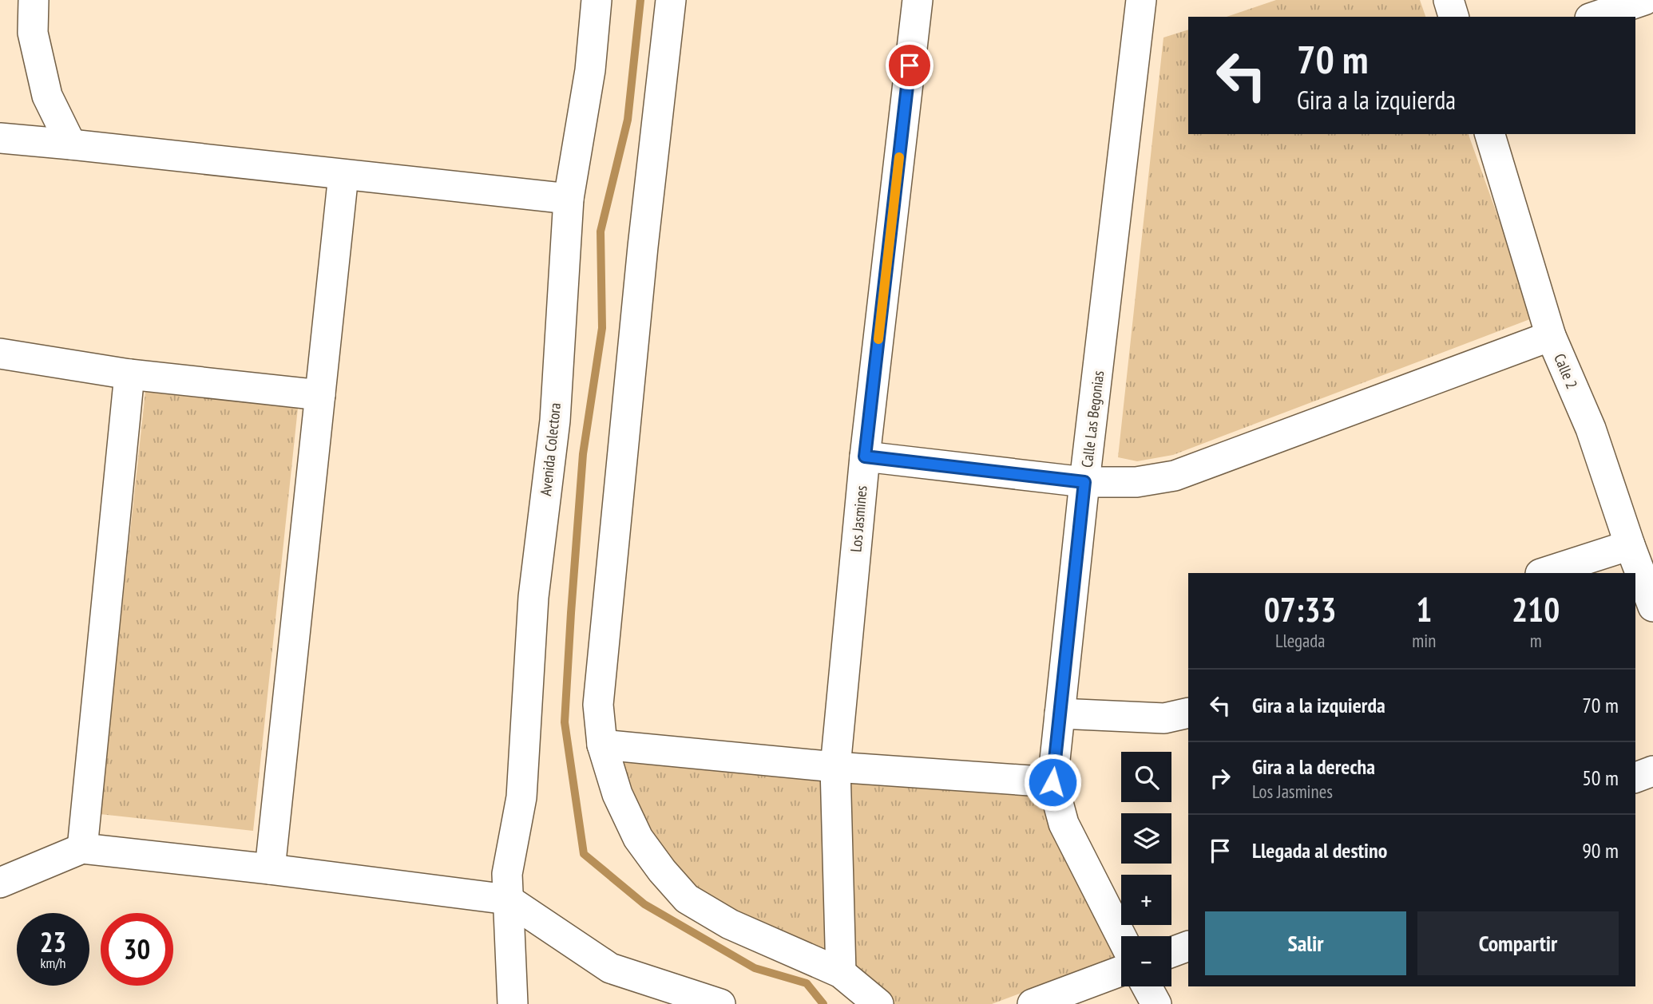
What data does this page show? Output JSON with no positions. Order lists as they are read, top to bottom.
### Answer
{
  "streets": {
    "street": [
      "Calle 2",
      "Calle Las Begonias",
      "Avenida Colectora",
      "Los Jasmines"
    ]
  },
  "page": {
    "turn": ["70 m", "Gira a la izquierda"],
    "eta": [
      "07:33",
      "Llegada",
      "1",
      "min",
      "210",
      "m"
    ],
    "list": [
      {
        "name": "Gira a la izquierda",
        "value": "70 m"
      },
      {
        "name": "Gira a la derecha",
        "note": "Los Jasmines",
        "value": "50 m"
      },
      {
        "name": "Llegada al destino",
        "value": "90 m"
      }
    ],
    "map_buttons": ["+", "−"],
    "buttons": ["Salir", "Compartir"],
    "speed": "23 km/h",
    "limit": "30"
  }
}
